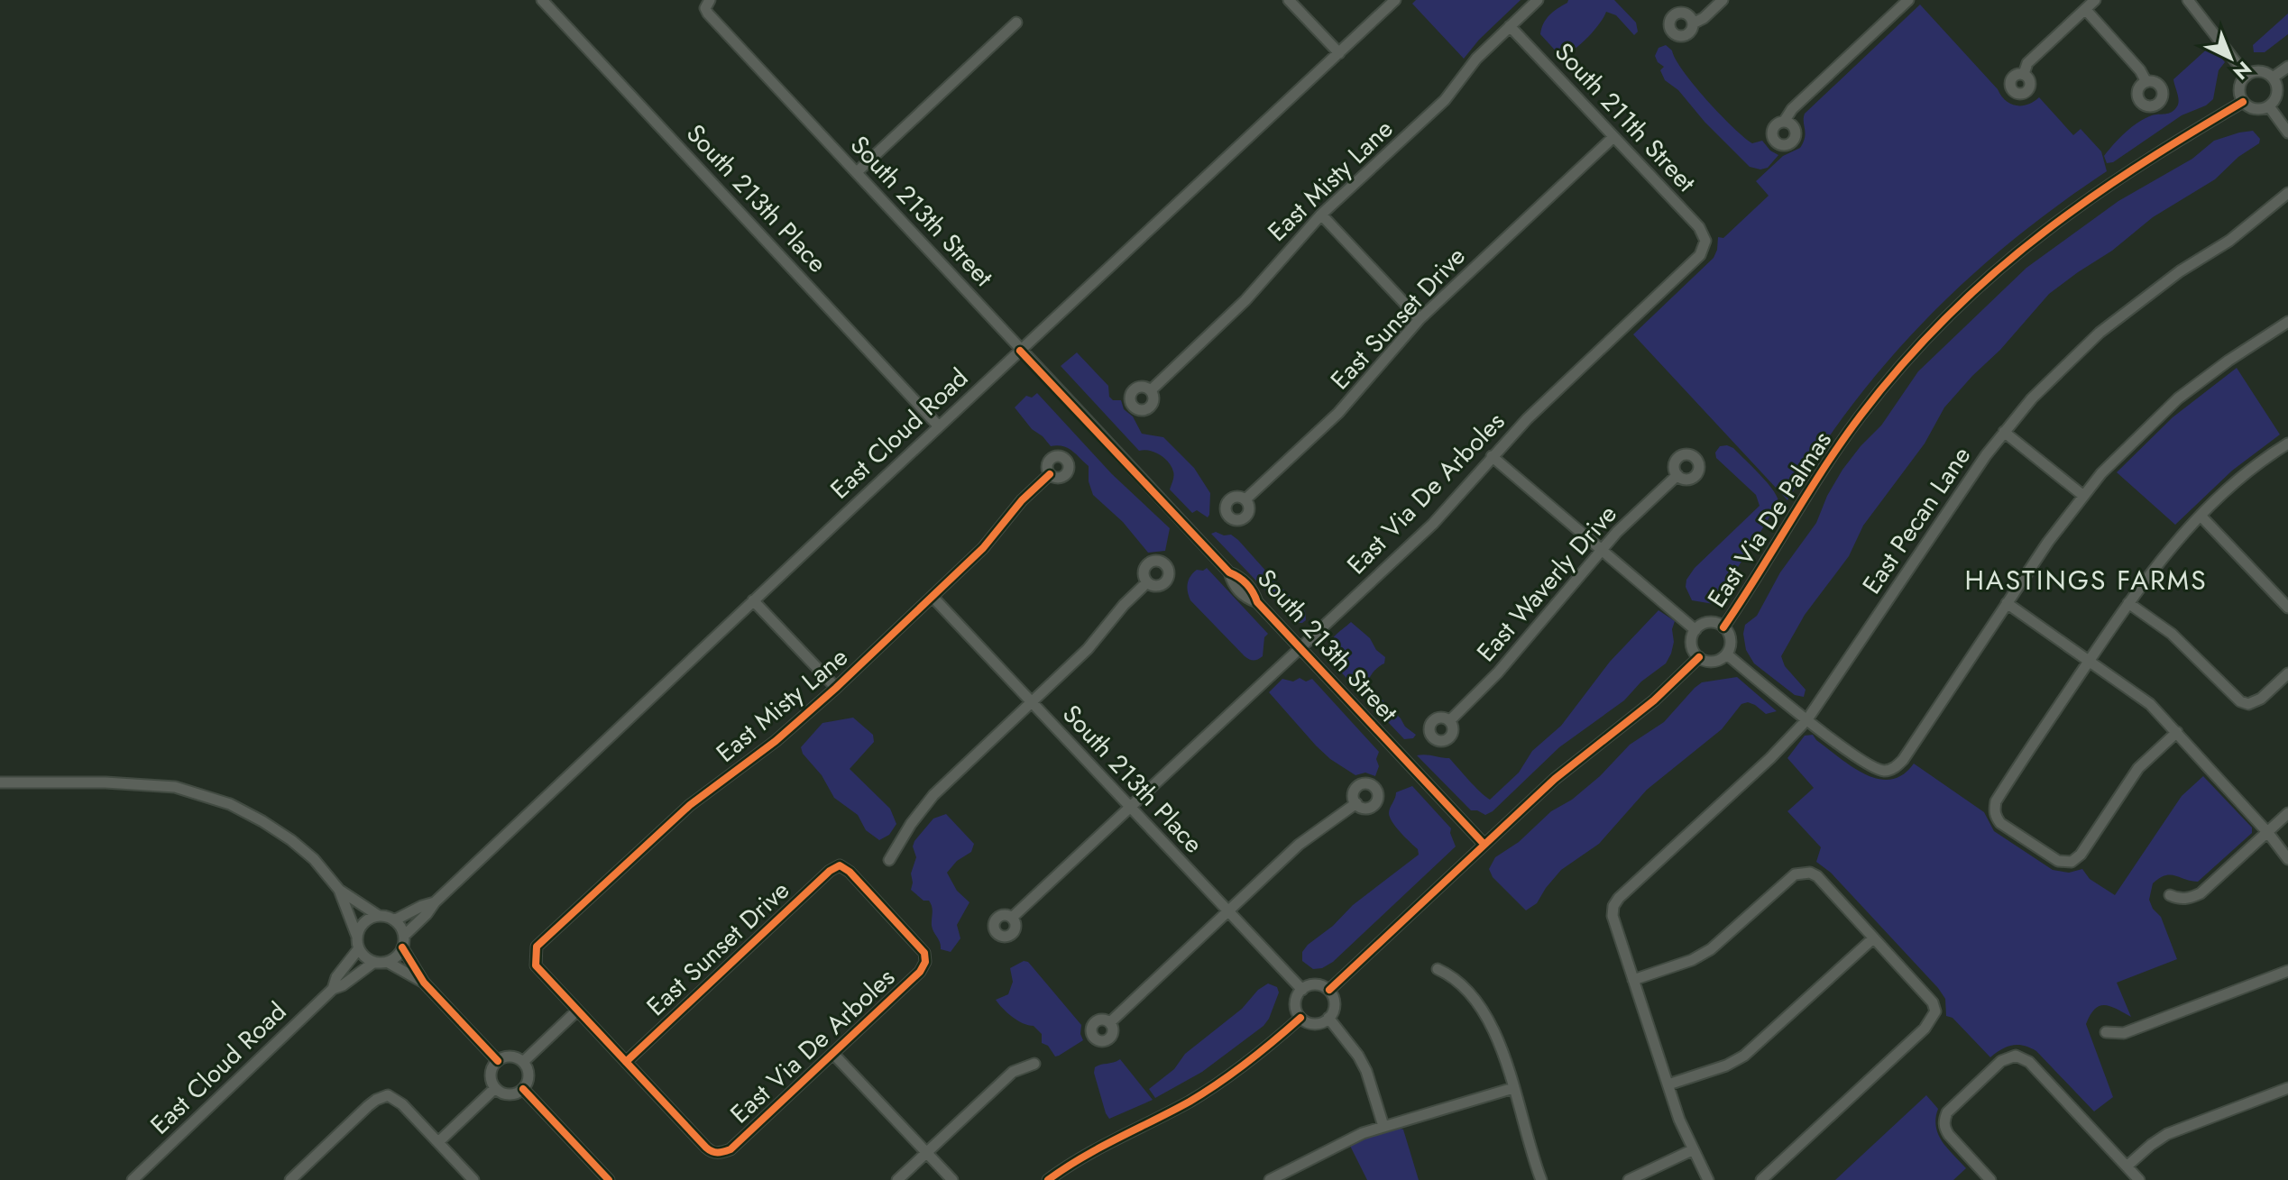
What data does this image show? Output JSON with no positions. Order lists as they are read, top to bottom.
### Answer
{
  "streets": {
    "street": [
      "South 211th Street",
      "East Misty Lane",
      "South 213th Place",
      "South 213th Street",
      "East Sunset Drive",
      "East Cloud Road",
      "East Via De Arboles",
      "East Via De Palmas",
      "East Pecan Lane",
      "East Waverly Drive"
    ]
  },
  "crossings": [
    ["South 211th Street", "East Misty Lane"],
    ["South 211th Street", "East Sunset Drive"],
    ["South 211th Street", "East Via De Arboles"],
    ["East Misty Lane", "South 213th Place"],
    ["South 213th Place", "East Cloud Road"],
    ["South 213th Place", "East Via De Arboles"],
    ["South 213th Street", "East Cloud Road"],
    ["South 213th Street", "East Via De Arboles"],
    ["East Sunset Drive", "East Via De Arboles"]
  ],
  "districts": ["HASTINGS FARMS"],
  "north": "bottom right"
}
